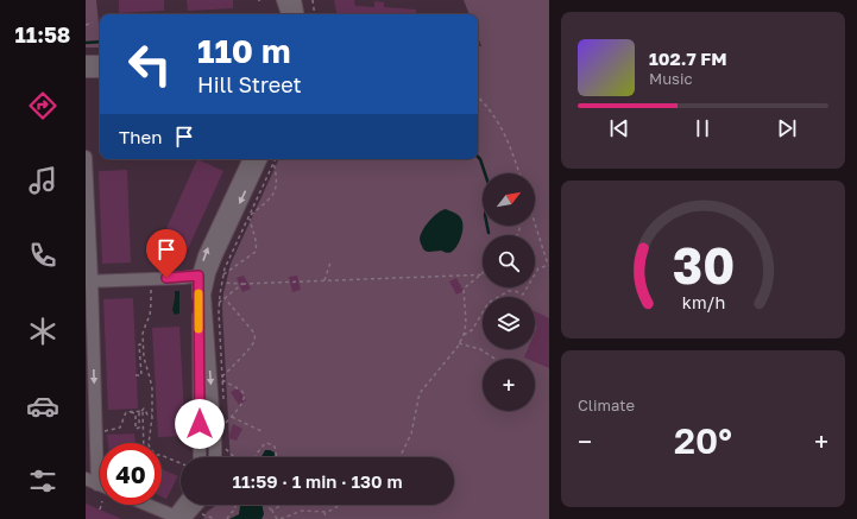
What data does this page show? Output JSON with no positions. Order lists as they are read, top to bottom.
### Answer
{
  "north": "top right",
  "page": {
    "tabs": "11:58",
    "turn": ["110 m", "Hill Street"],
    "song": ["102.7 FM", "Music"],
    "then": "Then",
    "map_buttons": "+",
    "tile": "Climate",
    "heat": ["−", "20°", "+"],
    "limit": "40",
    "trip": "11:59 · 1 min · 130 m",
    "gauge": ["30", "km/h"]
  }
}
